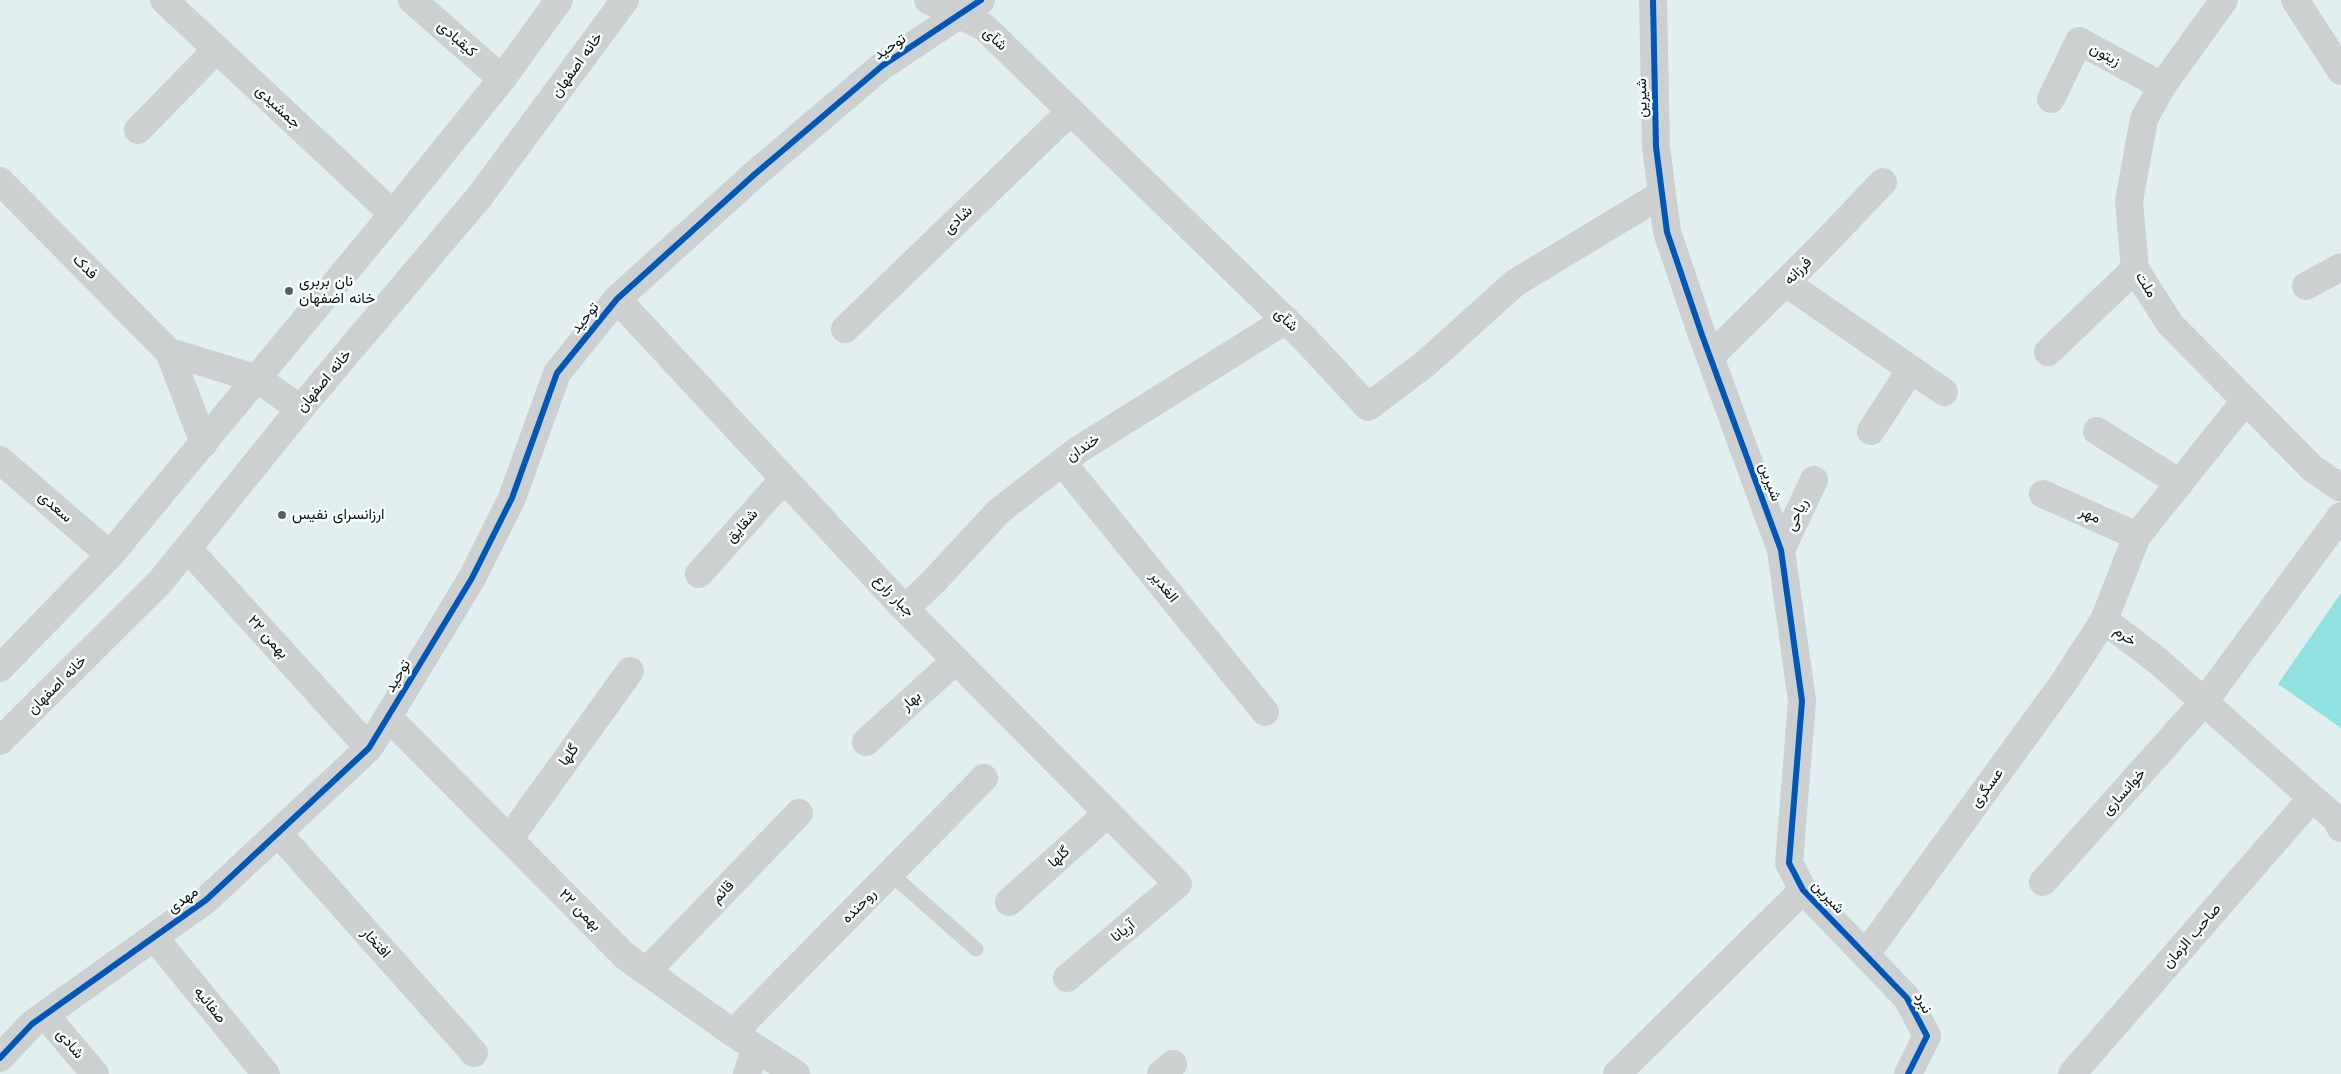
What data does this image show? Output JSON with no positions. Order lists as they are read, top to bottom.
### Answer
{
  "streets": {
    "street": [
      "کیقبادی",
      "شآی",
      "توحید",
      "زیتون",
      "خانه اصفهان",
      "شیرین",
      "جمشیدی",
      "شادی",
      "فدک",
      "فرزانه",
      "ملت",
      "خندان",
      "سعدی",
      "ریاحی",
      "مهر",
      "شقایق",
      "الغدیر",
      "جبار زارع",
      "خرم",
      "۲۲ بهمن",
      "بهار",
      "گلها",
      "عسگری",
      "خوانساری",
      "قائم",
      "مهدی",
      "روحنده",
      "آریانا",
      "صاحب الزمان",
      "افتخار",
      "نبرد",
      "صفائیه"
    ]
  },
  "crossings": [
    ["شآی", "توحید"],
    ["شآی", "شیرین"],
    ["شآی", "شادی"],
    ["شآی", "خندان"],
    ["توحید", "جبار زارع"],
    ["توحید", "۲۲ بهمن"],
    ["توحید", "مهدی"],
    ["زیتون", "ملت"],
    ["خانه اصفهان", "فدک"],
    ["خانه اصفهان", "۲۲ بهمن"],
    ["شیرین", "فرزانه"],
    ["شیرین", "ریاحی"],
    ["شیرین", "عسگری"],
    ["شیرین", "نبرد"],
    ["شادی", "مهدی"],
    ["ملت", "خرم"],
    ["خندان", "الغدیر"],
    ["خندان", "جبار زارع"],
    ["مهر", "خرم"],
    ["شقایق", "جبار زارع"],
    ["جبار زارع", "بهار"],
    ["جبار زارع", "گلها"],
    ["جبار زارع", "آریانا"],
    ["خرم", "عسگری"],
    ["خرم", "خوانساری"],
    ["خرم", "صاحب الزمان"],
    ["۲۲ بهمن", "گلها"],
    ["۲۲ بهمن", "قائم"],
    ["۲۲ بهمن", "مهدی"],
    ["۲۲ بهمن", "روحنده"],
    ["عسگری", "نبرد"],
    ["مهدی", "افتخار"],
    ["مهدی", "صفائیه"]
  ],
  "places": ["نان بربری خانه اضفهان", "ارزانسرای نفیس"]
}
